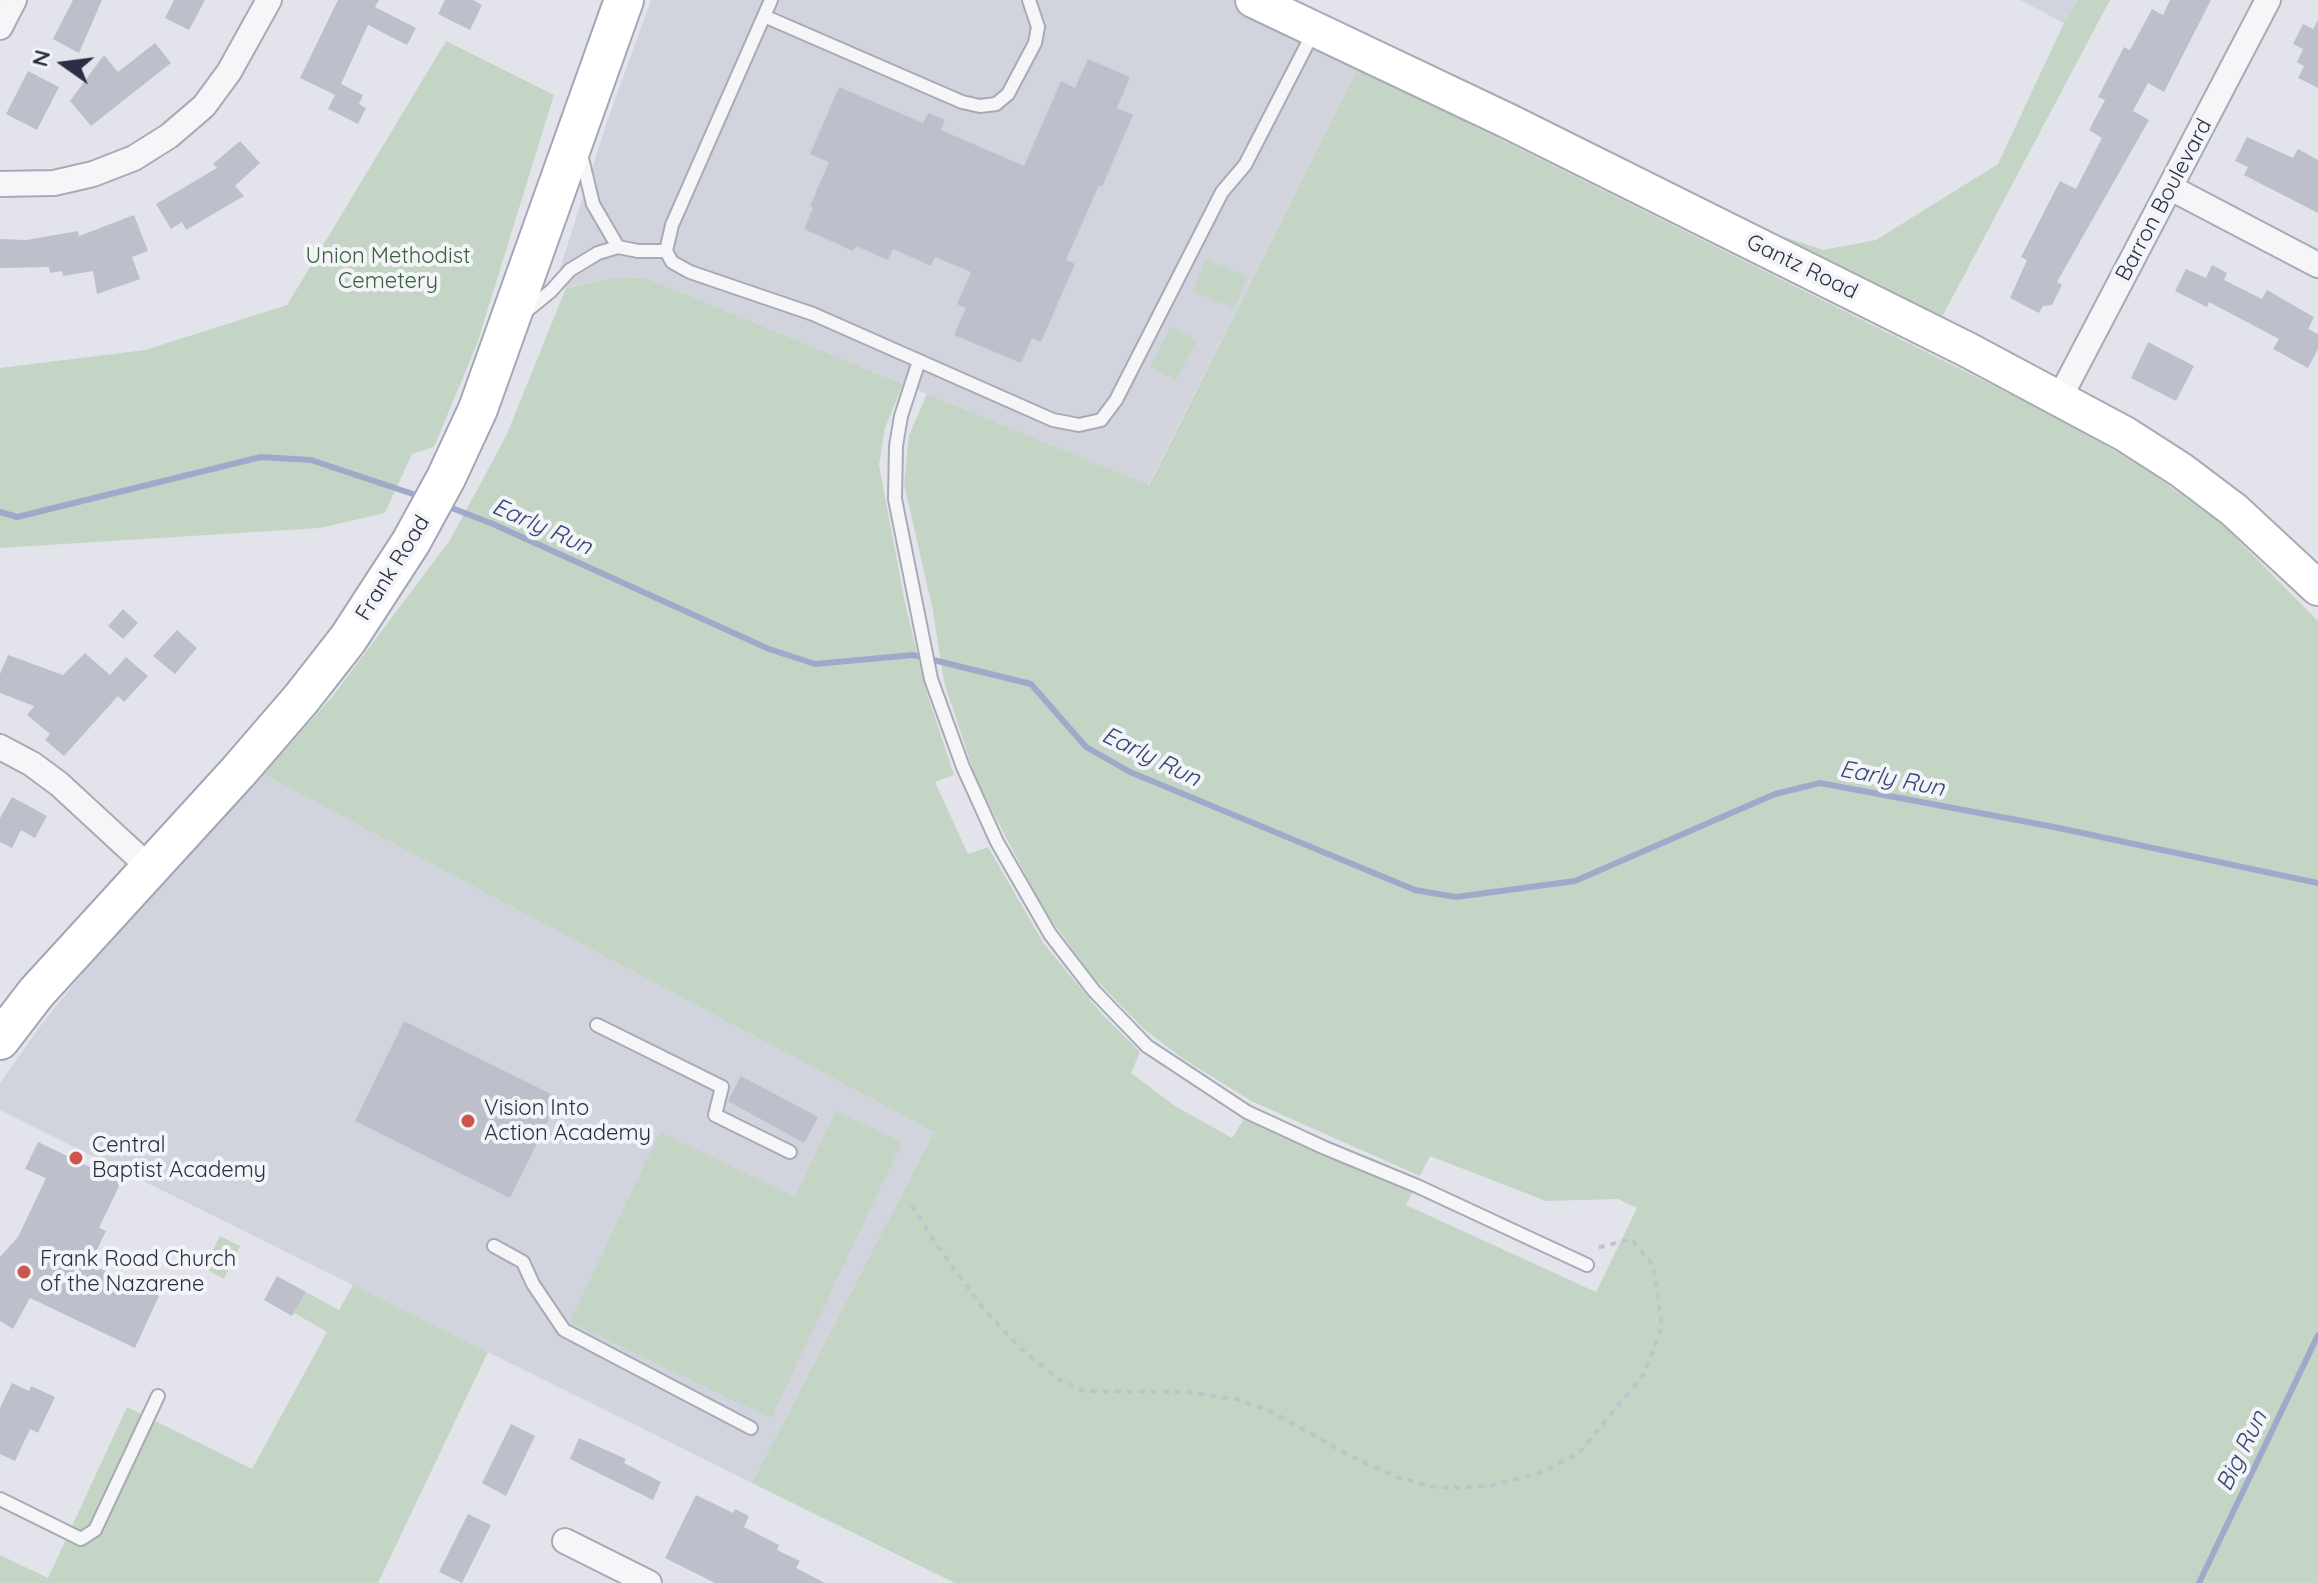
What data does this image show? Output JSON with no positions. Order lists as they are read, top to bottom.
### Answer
{
  "streets": {
    "main road": ["Gantz Road", "Frank Road"],
    "street": ["Barron Boulevard"]
  },
  "crossings": [
    ["Barron Boulevard", "Gantz Road"]
  ],
  "water": ["Early Run", "Big Run"],
  "parks": ["Union Methodist Cemetery"],
  "places": ["Vision Into Action Academy", "Central Baptist Academy", "Frank Road Church of the Nazarene"],
  "north": "left"
}
